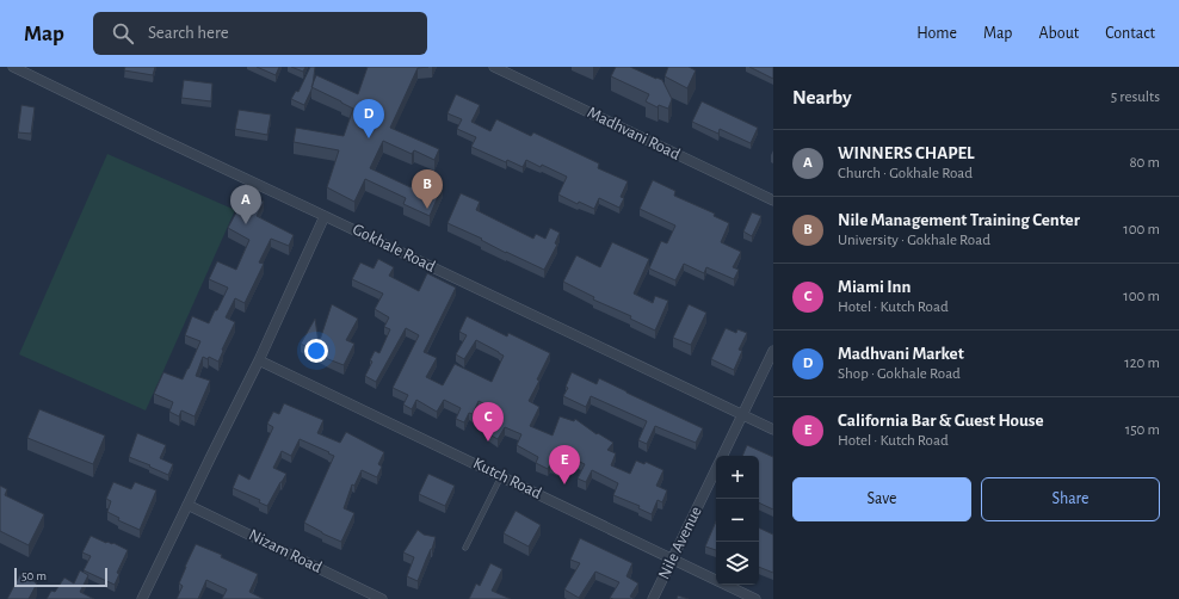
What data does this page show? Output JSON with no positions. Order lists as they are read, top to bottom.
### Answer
{
  "streets": {
    "street": [
      "Madhvani Road",
      "Gokhale Road",
      "Kutch Road",
      "Nile Avenue",
      "Nizam Road"
    ]
  },
  "crossings": [
    ["Gokhale Road", "Nile Avenue"],
    ["Kutch Road", "Nile Avenue"]
  ],
  "scale_bar": "50 m",
  "page": {
    "header": "Map",
    "search": "Search here",
    "nav": [
      "Home",
      "Map",
      "About",
      "Contact"
    ],
    "heading": ["Nearby", "5 results"],
    "pins": [
      "D",
      "B",
      "A",
      "C",
      "E"
    ],
    "list": [
      {
        "mark": "A",
        "name": "WINNERS CHAPEL",
        "note": "Church · Gokhale Road",
        "value": "80 m"
      },
      {
        "mark": "B",
        "name": "Nile Management Training Center",
        "note": "University · Gokhale Road",
        "value": "100 m"
      },
      {
        "mark": "C",
        "name": "Miami Inn",
        "note": "Hotel · Kutch Road",
        "value": "100 m"
      },
      {
        "mark": "D",
        "name": "Madhvani Market",
        "note": "Shop · Gokhale Road",
        "value": "120 m"
      },
      {
        "mark": "E",
        "name": "California Bar & Guest House",
        "note": "Hotel · Kutch Road",
        "value": "150 m"
      }
    ],
    "map_buttons": ["+", "−"],
    "buttons": ["Save", "Share"],
    "scale": "50 m"
  }
}
